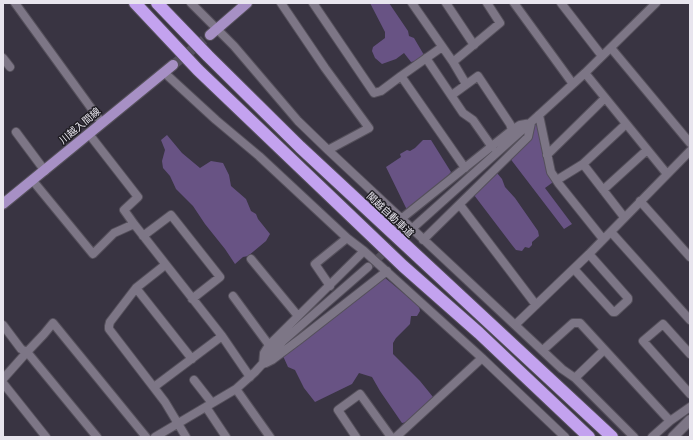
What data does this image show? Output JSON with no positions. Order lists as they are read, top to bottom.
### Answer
{
  "streets": {
    "highway": ["関越自動車道"],
    "main road": ["川越入間線"]
  }
}
